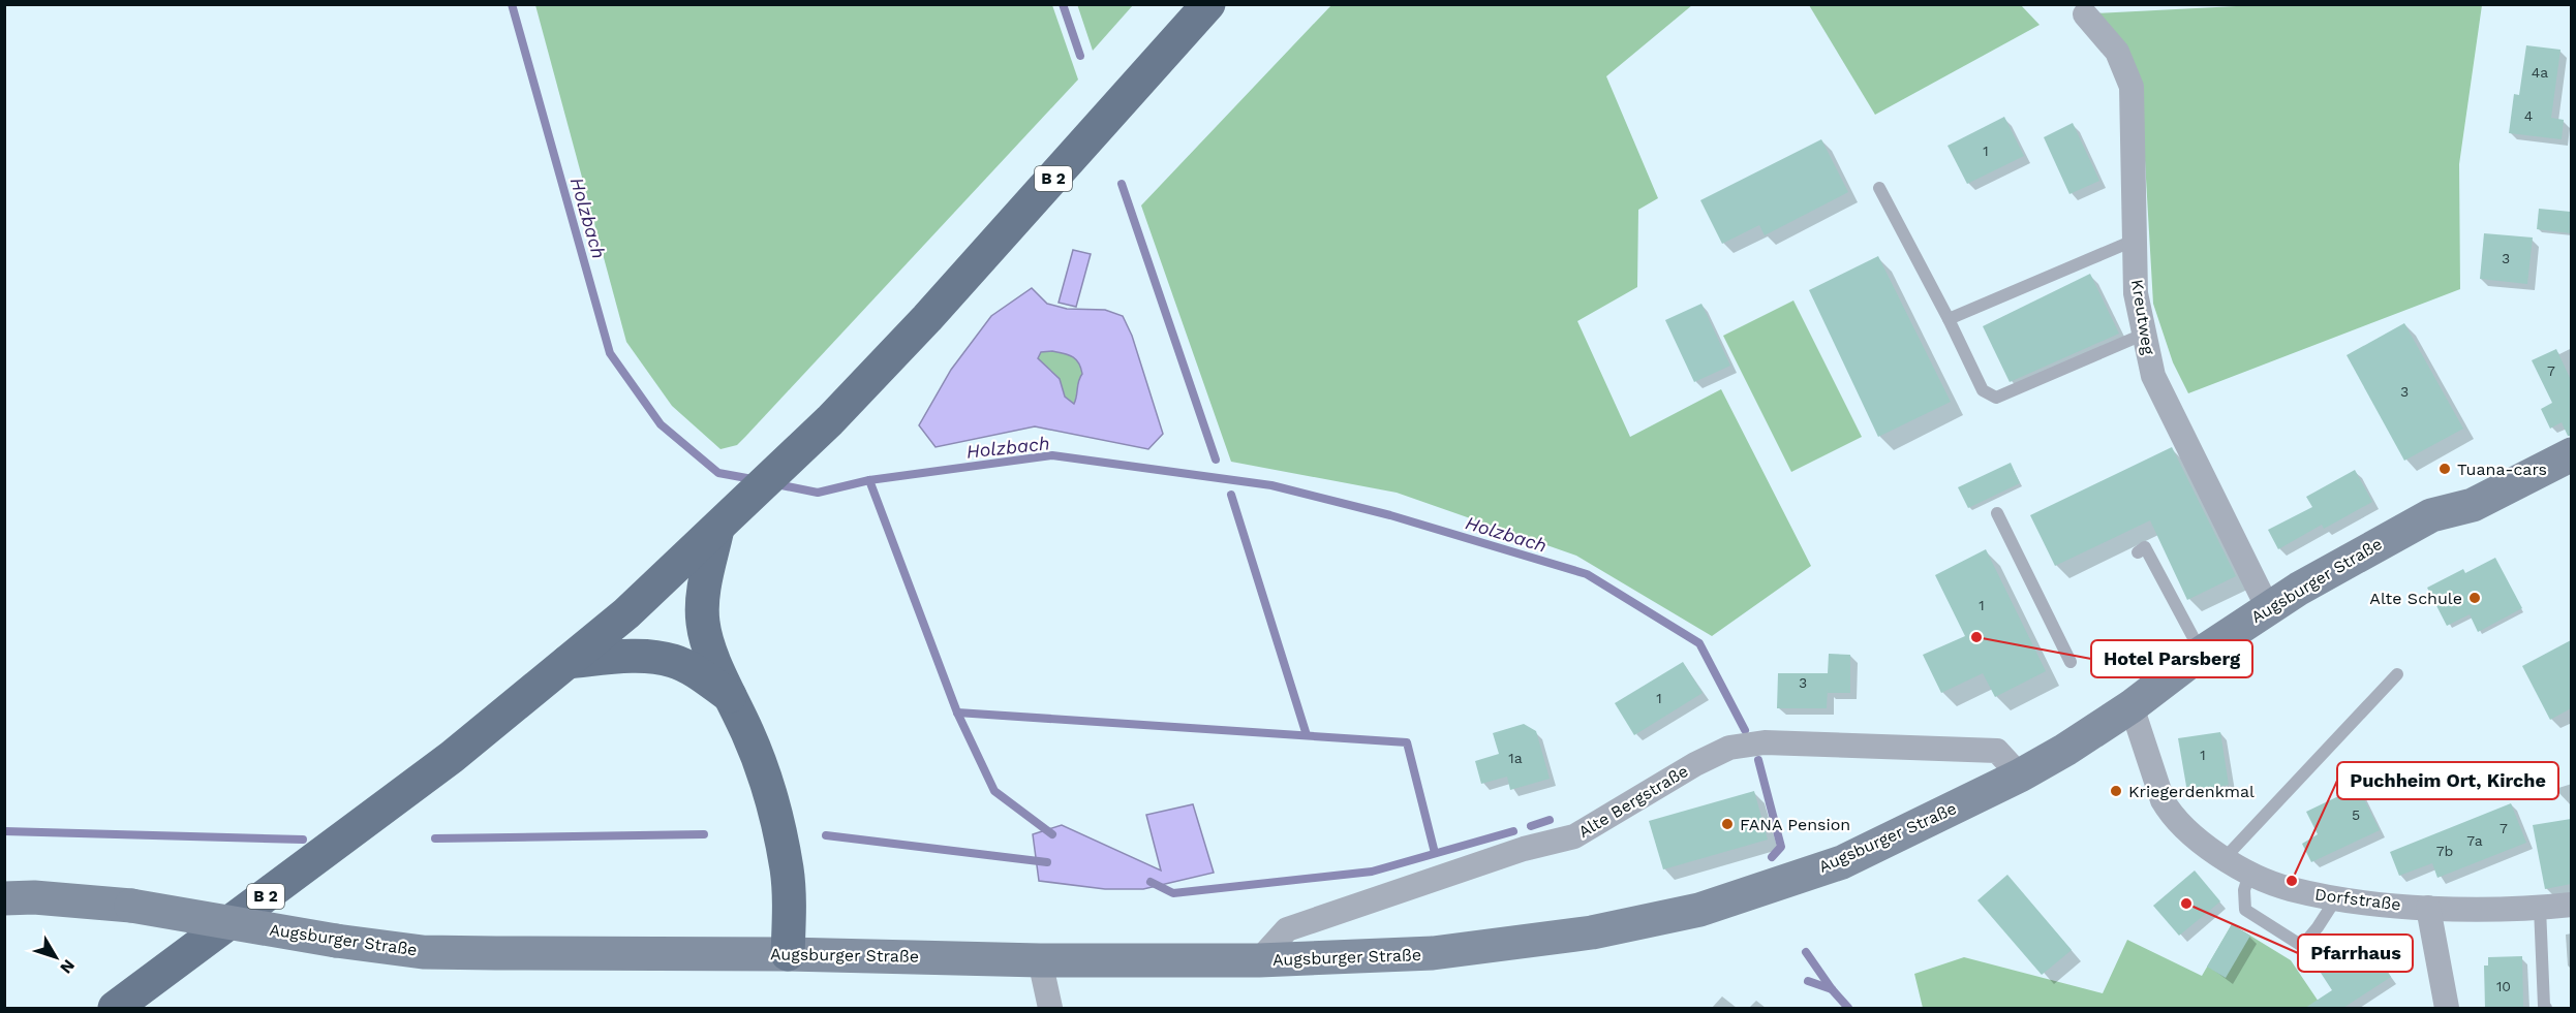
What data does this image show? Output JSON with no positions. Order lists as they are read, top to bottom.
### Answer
{
  "streets": {
    "main road": ["B 2"],
    "street": [
      "Kreutweg",
      "Augsburger Straße",
      "Alte Bergstraße",
      "Dorfstraße"
    ]
  },
  "crossings": [
    ["Kreutweg", "Augsburger Straße"],
    ["Augsburger Straße", "Alte Bergstraße"],
    ["Augsburger Straße", "Dorfstraße"]
  ],
  "water": ["Holzbach"],
  "places": [
    "Tuana-cars",
    "Alte Schule",
    "Hotel Parsberg",
    "Kriegerdenkmal",
    "FANA Pension",
    "Puchheim Ort, Kirche",
    "Pfarrhaus"
  ],
  "house_numbers": [
    "4a",
    "4",
    "1",
    "3",
    "7",
    "3",
    "1",
    "3",
    "1",
    "1",
    "1a",
    "5",
    "7",
    "7a",
    "7b",
    "10"
  ],
  "north": "bottom right"
}
